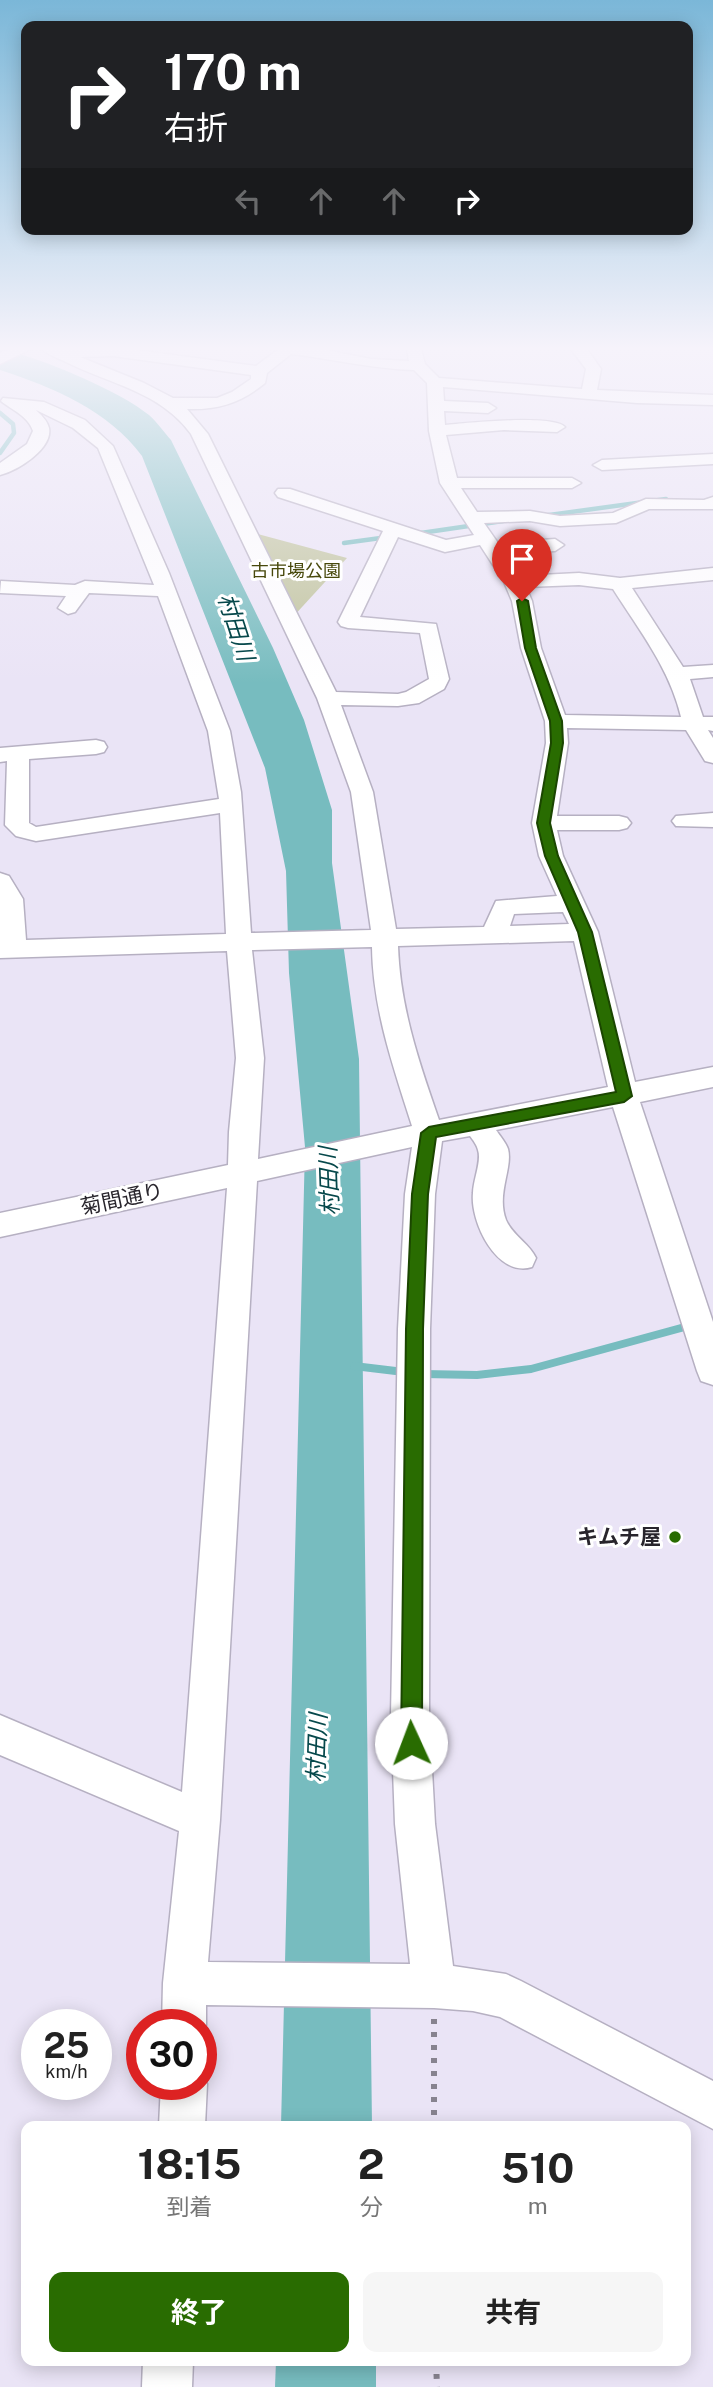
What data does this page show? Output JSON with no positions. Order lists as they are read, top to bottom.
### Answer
{
  "streets": {
    "street": ["菊間通り"]
  },
  "water": ["村田川"],
  "parks": ["古市場公園"],
  "places": ["キムチ屋"],
  "page": {
    "turn": ["170 m", "右折"],
    "speed": "25 km/h",
    "limit": "30",
    "eta": [
      "18:15",
      "到着",
      "2",
      "分",
      "510",
      "m"
    ],
    "buttons": ["終了", "共有"]
  }
}
